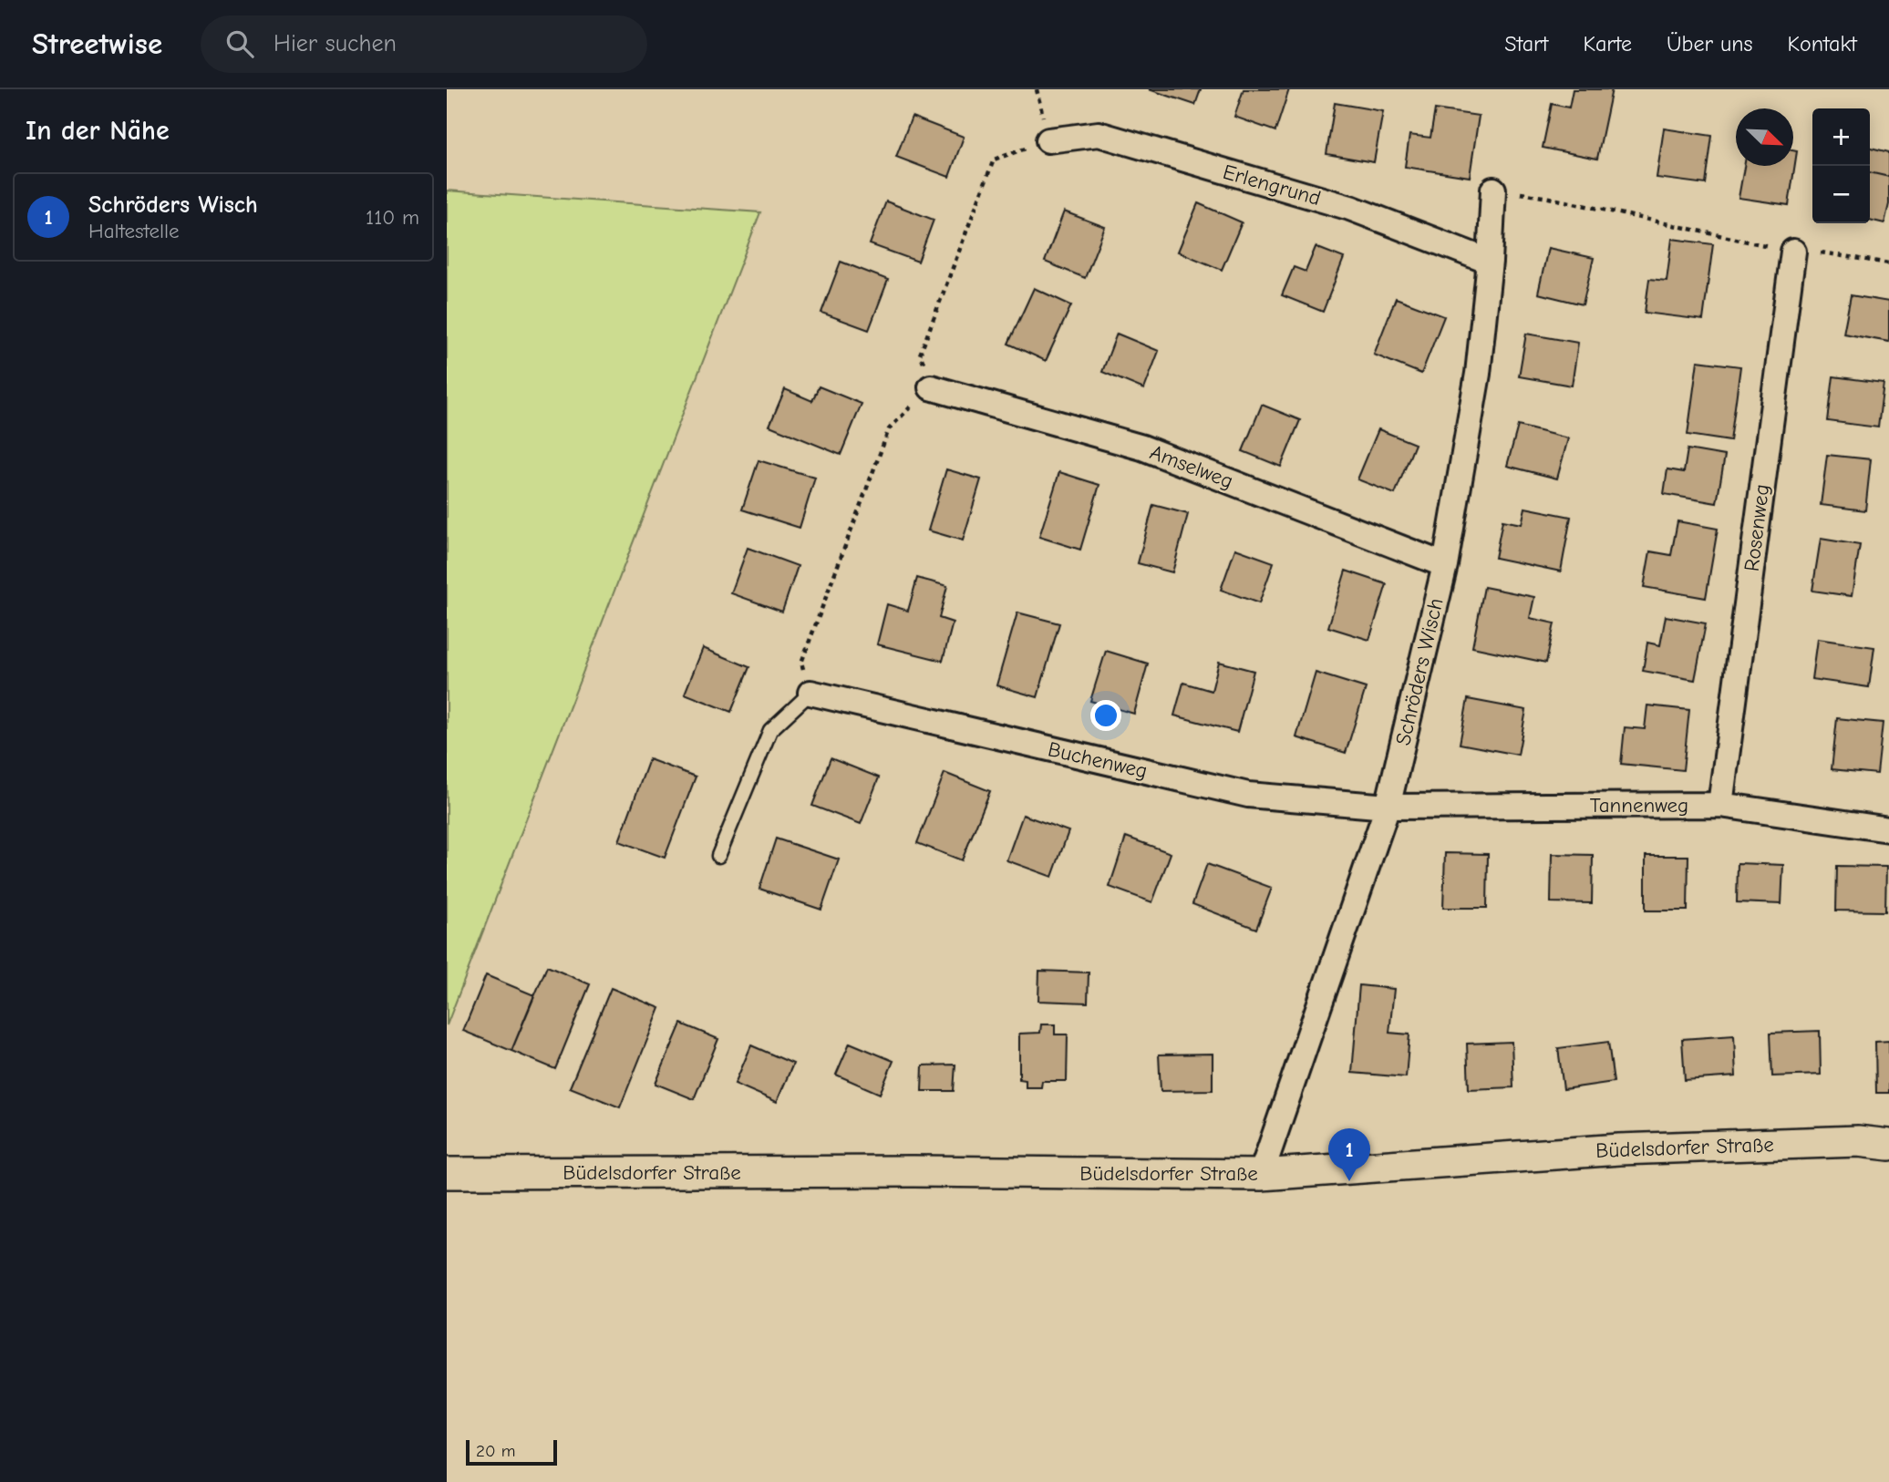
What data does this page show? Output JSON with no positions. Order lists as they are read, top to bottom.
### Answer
{
  "streets": {
    "street": [
      "Erlengrund",
      "Amselweg",
      "Rosenweg",
      "Schröders Wisch",
      "Buchenweg",
      "Tannenweg",
      "Büdelsdorfer Straße"
    ]
  },
  "crossings": [
    ["Erlengrund", "Schröders Wisch"],
    ["Amselweg", "Schröders Wisch"],
    ["Rosenweg", "Tannenweg"],
    ["Schröders Wisch", "Buchenweg"],
    ["Schröders Wisch", "Tannenweg"],
    ["Schröders Wisch", "Büdelsdorfer Straße"],
    ["Buchenweg", "Tannenweg"]
  ],
  "scale_bar": "20 m",
  "north": "bottom right",
  "page": {
    "header": "Streetwise",
    "search": "Hier suchen",
    "nav": [
      "Start",
      "Karte",
      "Über uns",
      "Kontakt"
    ],
    "heading": "In der Nähe",
    "map_buttons": ["+", "−"],
    "list": [
      {
        "mark": "1",
        "name": "Schröders Wisch",
        "note": "Haltestelle",
        "value": "110 m"
      }
    ],
    "pins": "1",
    "scale": "20 m"
  }
}
